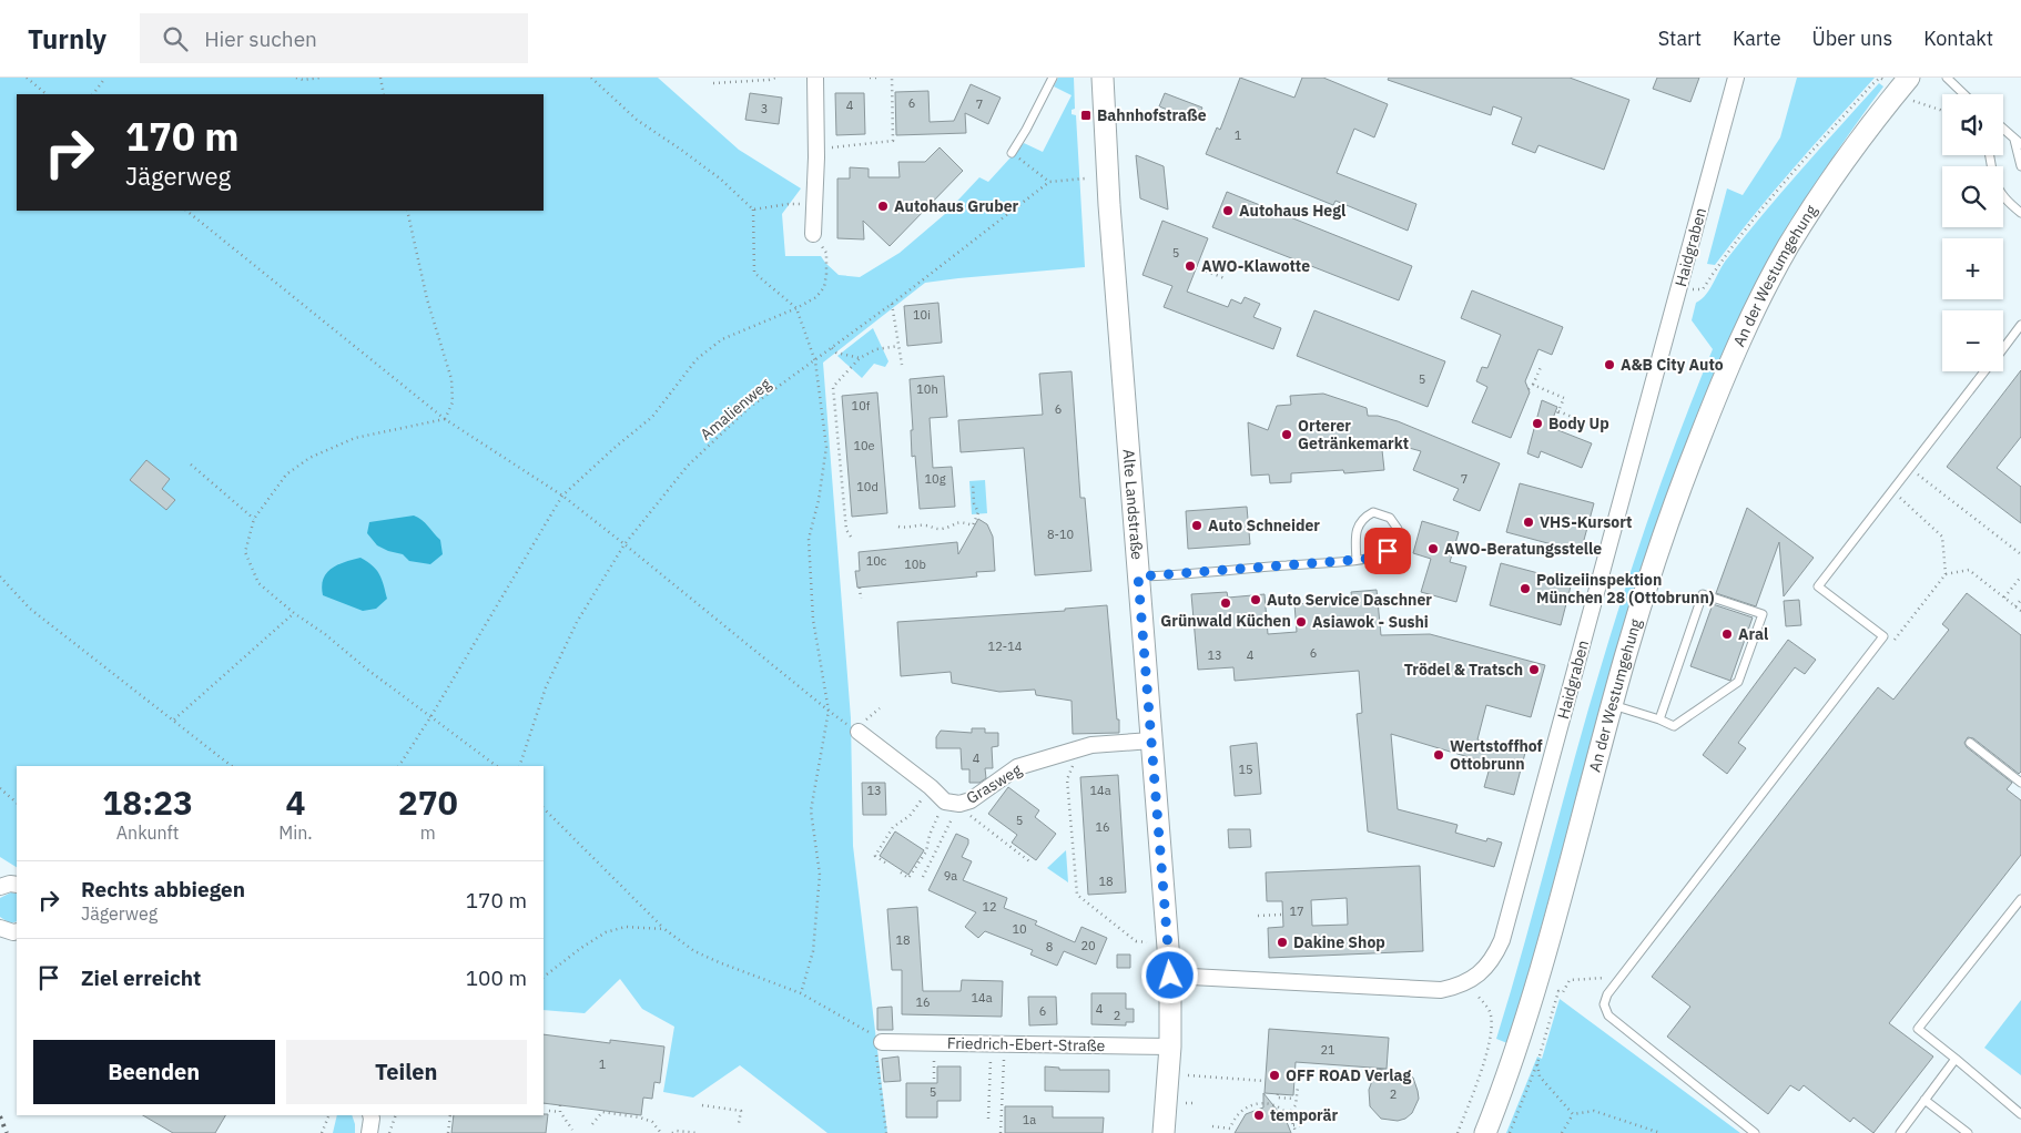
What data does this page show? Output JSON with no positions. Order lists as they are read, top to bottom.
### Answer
{
  "streets": {
    "main road": ["An der Westumgehung", "Alte Landstraße"],
    "street": ["Haidgraben", "Grasweg", "Friedrich-Ebert-Straße"],
    "path": ["Amalienweg"]
  },
  "crossings": [
    ["Haidgraben", "Alte Landstraße"],
    ["Alte Landstraße", "Grasweg"],
    ["Alte Landstraße", "Friedrich-Ebert-Straße"]
  ],
  "places": {
    "transit": ["Bahnhofstraße"],
    "other": [
      "Autohaus Gruber",
      "Autohaus Hegl",
      "AWO-Klawotte",
      "A&B City Auto",
      "Body Up",
      "Orterer Getränkemarkt",
      "VHS-Kursort",
      "Auto Schneider",
      "AWO-Beratungsstelle",
      "Polizeiinspektion München 28 (Ottobrunn)",
      "Auto Service Daschner",
      "Grünwald Küchen",
      "Asiawok - Sushi",
      "Aral",
      "Trödel & Tratsch",
      "Wertstoffhof Ottobrunn",
      "Dakine Shop",
      "OFF ROAD Verlag",
      "temporär"
    ]
  },
  "house_numbers": [
    "6",
    "7",
    "4",
    "3",
    "1",
    "5",
    "10i",
    "5",
    "10h",
    "10f",
    "6",
    "10e",
    "10g",
    "7",
    "10d",
    "8-10",
    "10c",
    "10b",
    "12-14",
    "6",
    "13",
    "4",
    "4",
    "15",
    "13",
    "14a",
    "5",
    "16",
    "9a",
    "18",
    "12",
    "17",
    "10",
    "18",
    "20",
    "8",
    "14a",
    "16",
    "4",
    "6",
    "2",
    "21",
    "1",
    "5",
    "2",
    "1a"
  ],
  "page": {
    "header": "Turnly",
    "search": "Hier suchen",
    "nav": [
      "Start",
      "Karte",
      "Über uns",
      "Kontakt"
    ],
    "map_buttons": ["+", "−"],
    "turn": ["170 m", "Jägerweg"],
    "eta": [
      "18:23",
      "Ankunft",
      "4",
      "Min.",
      "270",
      "m"
    ],
    "list": [
      {
        "name": "Rechts abbiegen",
        "note": "Jägerweg",
        "value": "170 m"
      },
      {
        "name": "Ziel erreicht",
        "value": "100 m"
      }
    ],
    "buttons": ["Beenden", "Teilen"]
  }
}
